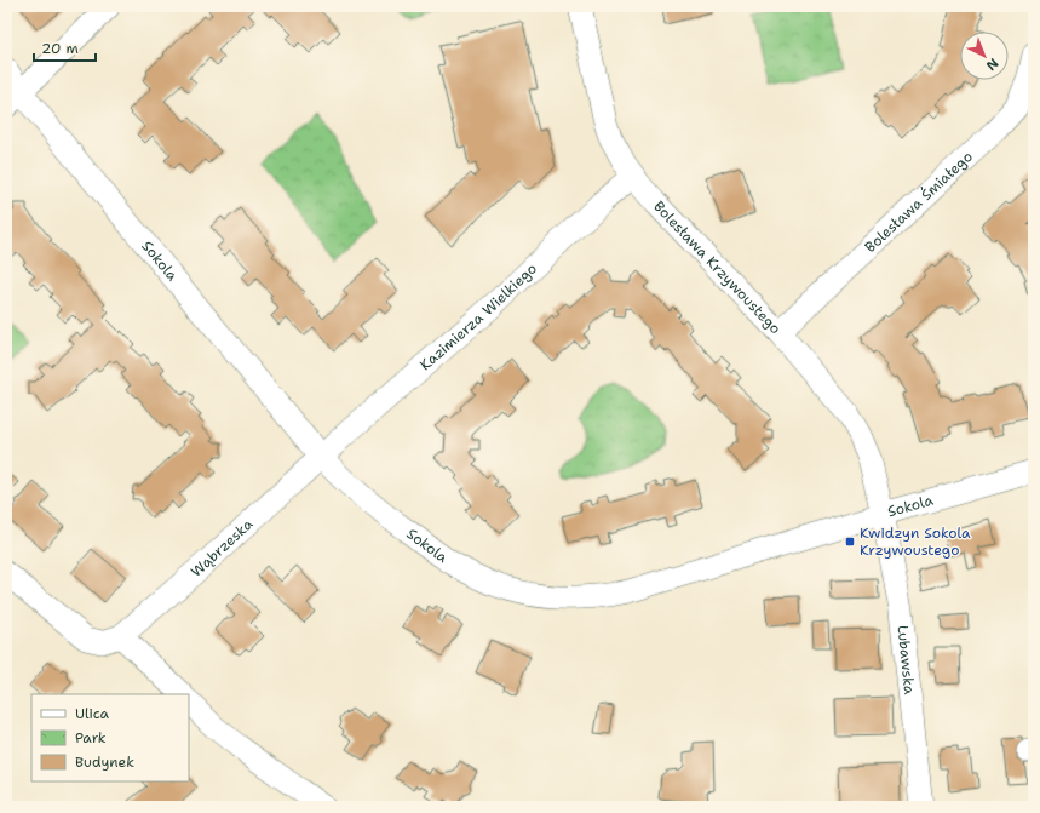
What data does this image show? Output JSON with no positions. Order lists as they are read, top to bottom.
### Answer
{
  "streets": {
    "street": [
      "Bolesława Śmiałego",
      "Sokola",
      "Bolesława Krzywoustego",
      "Kazimierza Wielkiego",
      "Wąbrzeska",
      "Lubawska"
    ]
  },
  "crossings": [
    ["Bolesława Śmiałego", "Bolesława Krzywoustego"],
    ["Sokola", "Bolesława Krzywoustego"],
    ["Sokola", "Kazimierza Wielkiego"],
    ["Sokola", "Wąbrzeska"],
    ["Sokola", "Lubawska"],
    ["Bolesława Krzywoustego", "Kazimierza Wielkiego"],
    ["Bolesława Krzywoustego", "Lubawska"],
    ["Kazimierza Wielkiego", "Wąbrzeska"]
  ],
  "places": {
    "transit": ["Kwidzyn Sokola Krzywoustego"]
  },
  "legend": ["Ulica", "Park", "Budynek"],
  "scale_bar": "20 m",
  "north": "bottom right"
}
